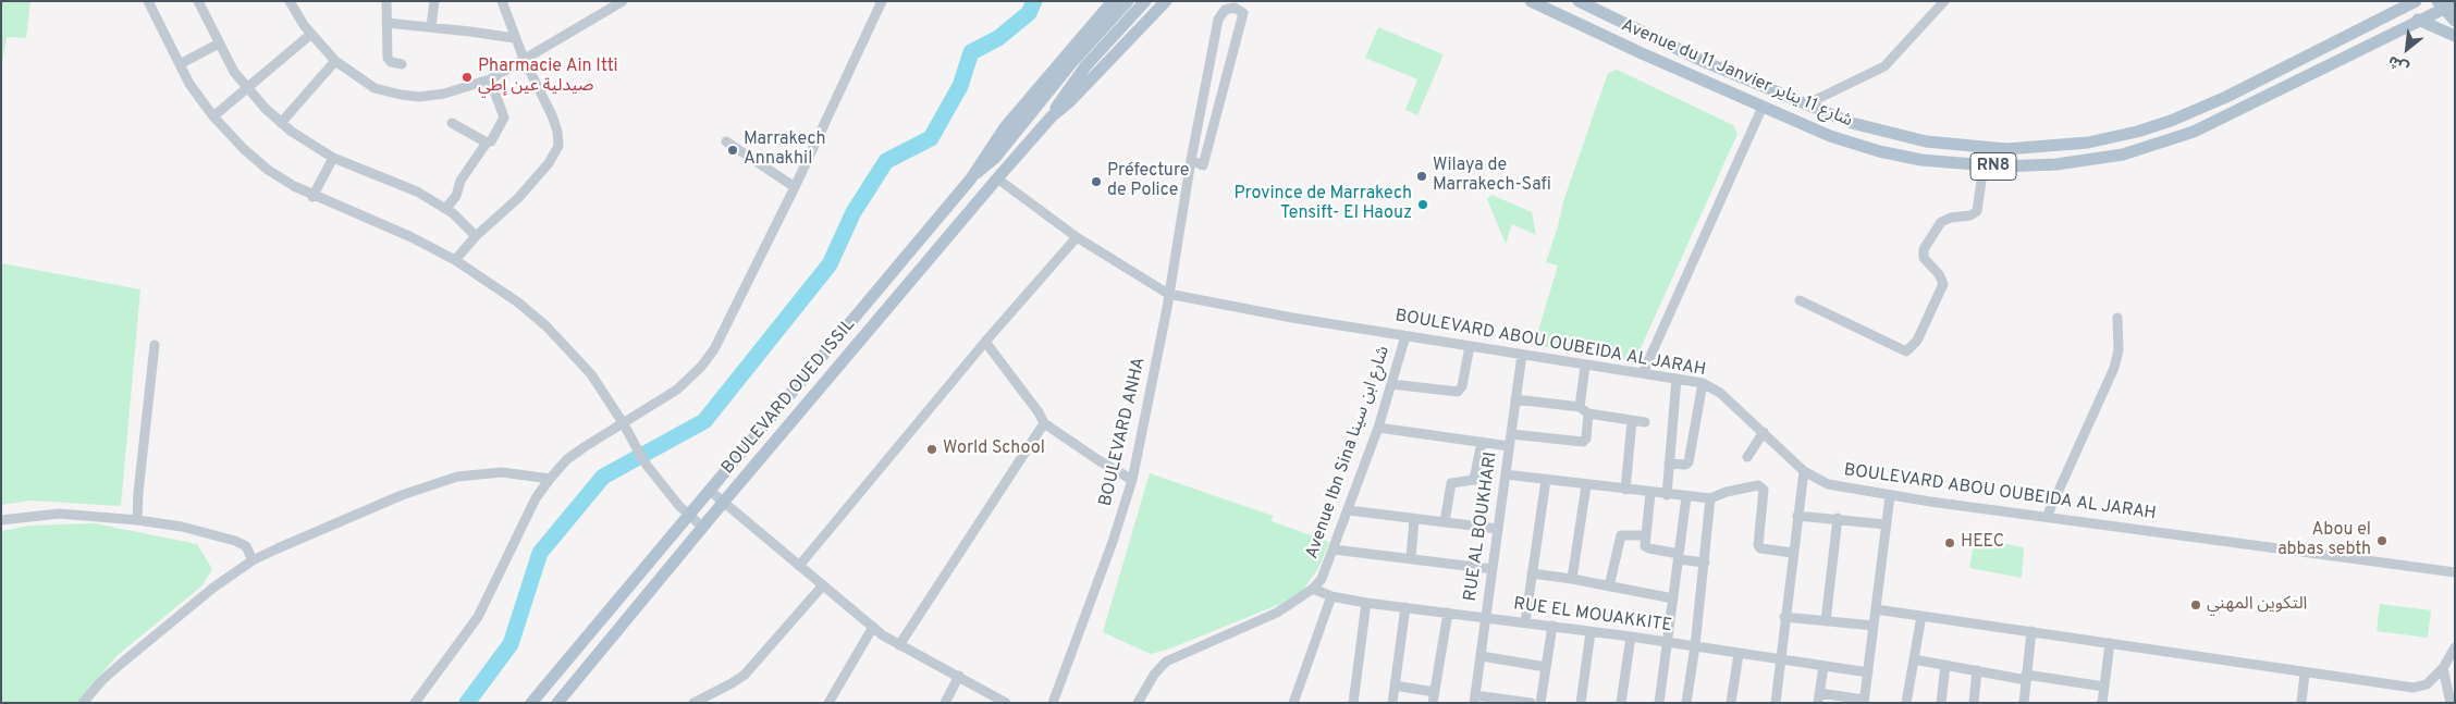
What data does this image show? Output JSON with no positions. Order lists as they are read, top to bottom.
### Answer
{
  "streets": {
    "main road": ["Avenue du 11 Janvier شارع 11 يناير", "RN8", "BOULEVARD OUED ISSIL"],
    "street": [
      "BOULEVARD ABOU OUBEIDA AL JARAH",
      "BOULEVARD ANHA",
      "Avenue Ibn Sina شارع ابن سينا",
      "RUE AL BOUKHARI",
      "RUE EL MOUAKKITE"
    ]
  },
  "crossings": [
    ["BOULEVARD ABOU OUBEIDA AL JARAH", "BOULEVARD OUED ISSIL"],
    ["BOULEVARD ABOU OUBEIDA AL JARAH", "BOULEVARD ANHA"],
    ["BOULEVARD ABOU OUBEIDA AL JARAH", "Avenue Ibn Sina شارع ابن سينا"],
    ["BOULEVARD ABOU OUBEIDA AL JARAH", "RUE AL BOUKHARI"],
    ["Avenue Ibn Sina شارع ابن سينا", "RUE EL MOUAKKITE"],
    ["RUE AL BOUKHARI", "RUE EL MOUAKKITE"]
  ],
  "places": [
    "Pharmacie Ain Itti صيدلية عين إطي",
    "Marrakech Annakhil",
    "Wilaya de Marrakech-Safi",
    "Préfecture de Police",
    "Province de Marrakech Tensift- El Haouz",
    "World School",
    "Abou el abbas sebth",
    "HEEC",
    "التكوين المهني"
  ],
  "north": "bottom left"
}
